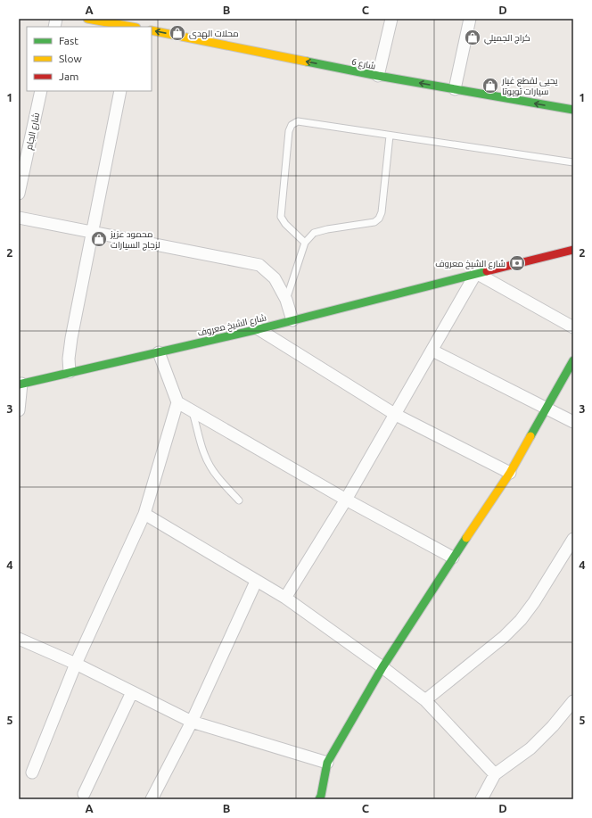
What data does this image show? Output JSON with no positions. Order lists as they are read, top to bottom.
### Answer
{
  "streets": {
    "street": ["شارع 6", "شارع الجام", "شارع الشيخ معروف"]
  },
  "one_way": ["شارع 6"],
  "places": {
    "shop": [
      "محلات الهدى",
      "كراج الجميلي",
      "يحيى لقطع غيار سيارات تويوتا",
      "محمود عزيز لزجاج السيارات"
    ],
    "bank": ["شارع الشيخ معروف"]
  },
  "legend": ["Fast", "Slow", "Jam"],
  "grid": {
    "columns": [
      "A",
      "B",
      "C",
      "D"
    ],
    "rows": [
      "1",
      "2",
      "3",
      "4",
      "5"
    ]
  }
}
